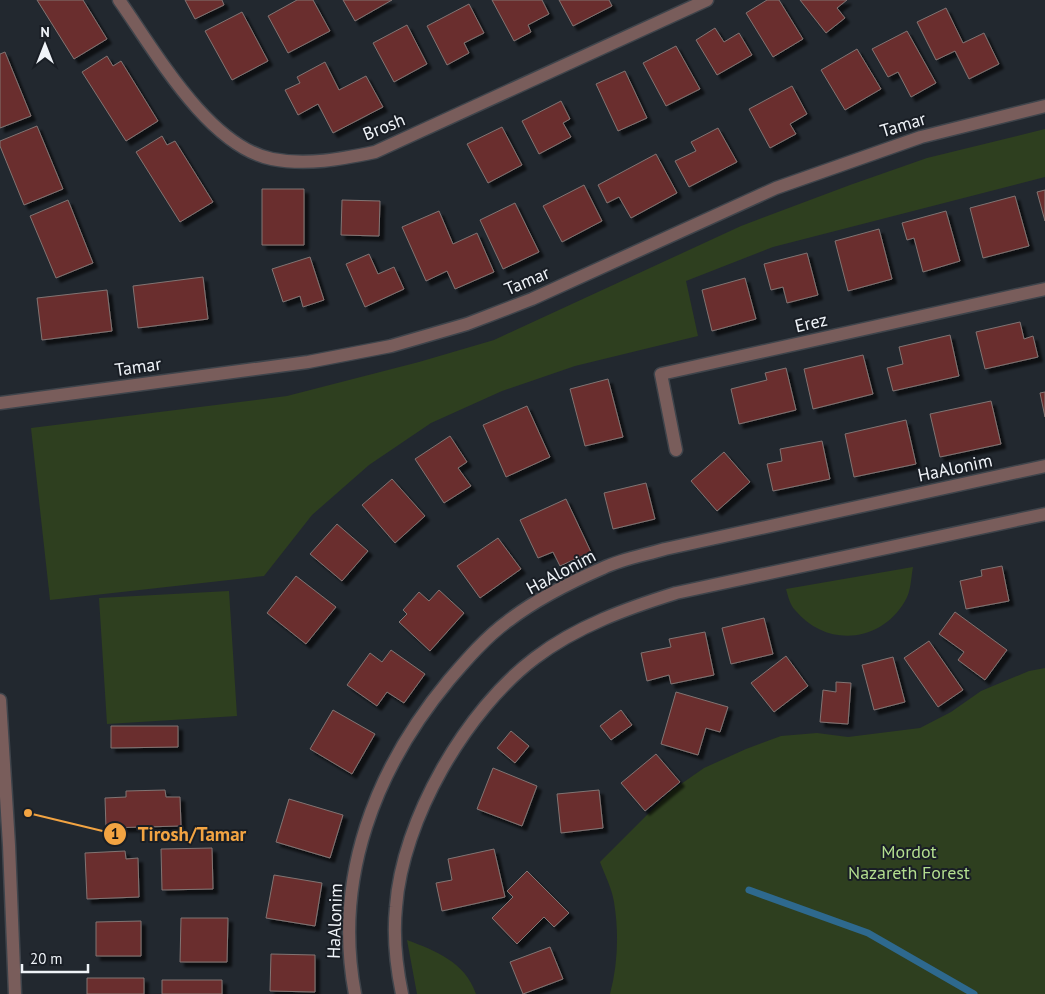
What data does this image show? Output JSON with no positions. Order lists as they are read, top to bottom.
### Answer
{
  "streets": {
    "street": [
      "Tamar",
      "Brosh",
      "Erez",
      "HaAlonim"
    ]
  },
  "parks": ["Mordot Nazareth Forest"],
  "places": ["Tirosh/Tamar"],
  "scale_bar": "20 m",
  "north": "top"
}
